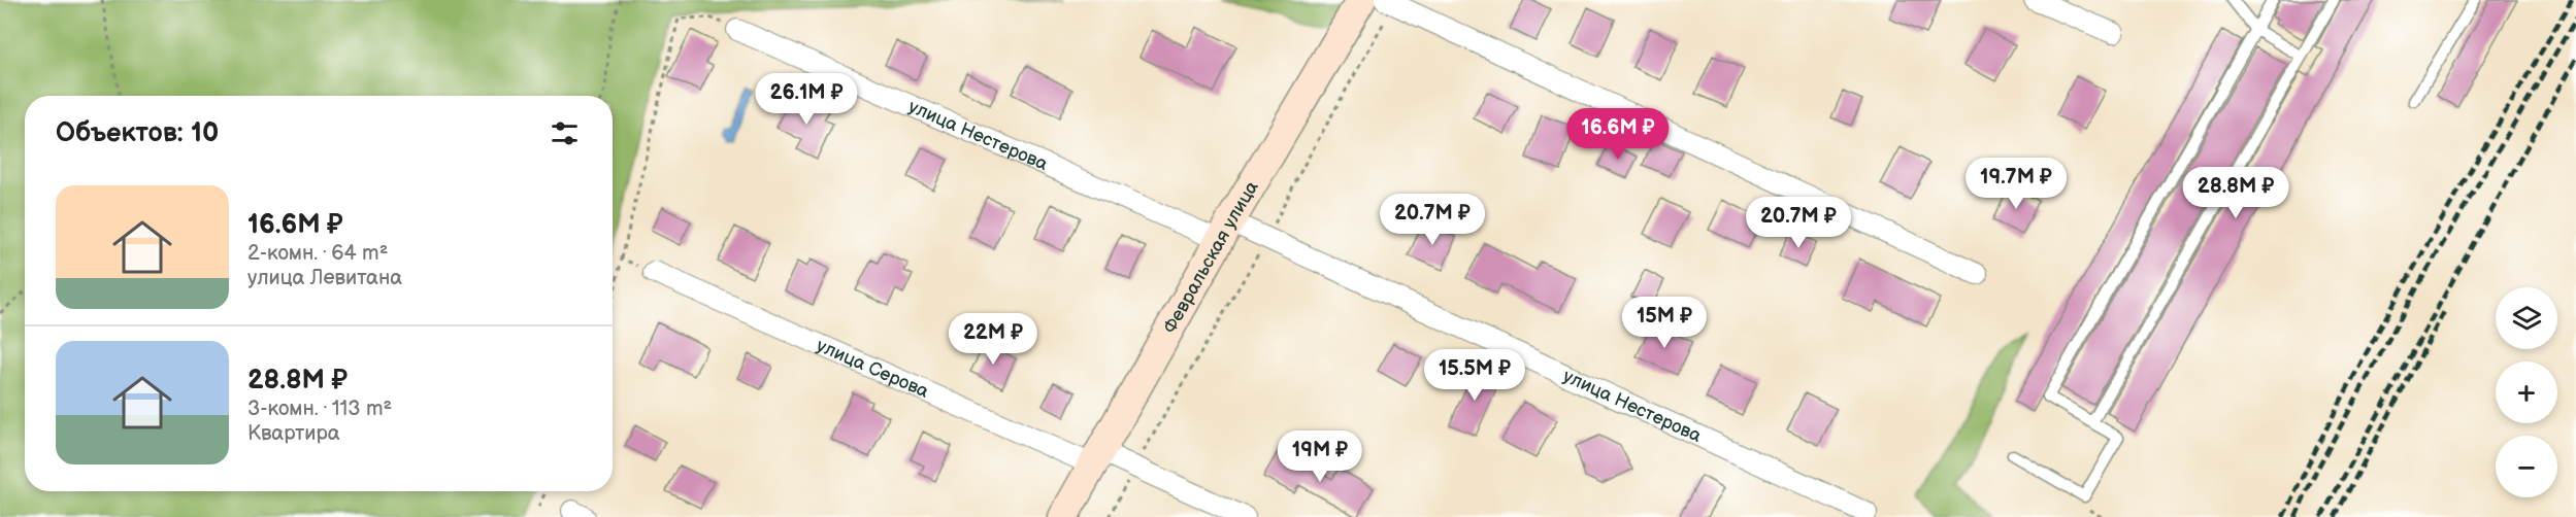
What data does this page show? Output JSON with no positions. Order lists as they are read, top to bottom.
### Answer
{
  "streets": {
    "main road": ["Февральская улица"],
    "street": ["улица Нестерова", "улица Серова"]
  },
  "crossings": [
    ["улица Нестерова", "Февральская улица"],
    ["Февральская улица", "улица Серова"]
  ],
  "page": {
    "price": [
      "26.1M ₽",
      "16.6M ₽",
      "19.7M ₽",
      "28.8M ₽",
      "20.7M ₽",
      "20.7M ₽",
      "15M ₽",
      "22M ₽",
      "15.5M ₽",
      "19M ₽"
    ],
    "heading": "Объектов: 10",
    "list": [
      {
        "name": "16.6M ₽",
        "note": "2-комн. · 64 m² · улица Левитана"
      },
      {
        "name": "28.8M ₽",
        "note": "3-комн. · 113 m² · Квартира"
      }
    ],
    "map_buttons": ["+", "−"]
  }
}
